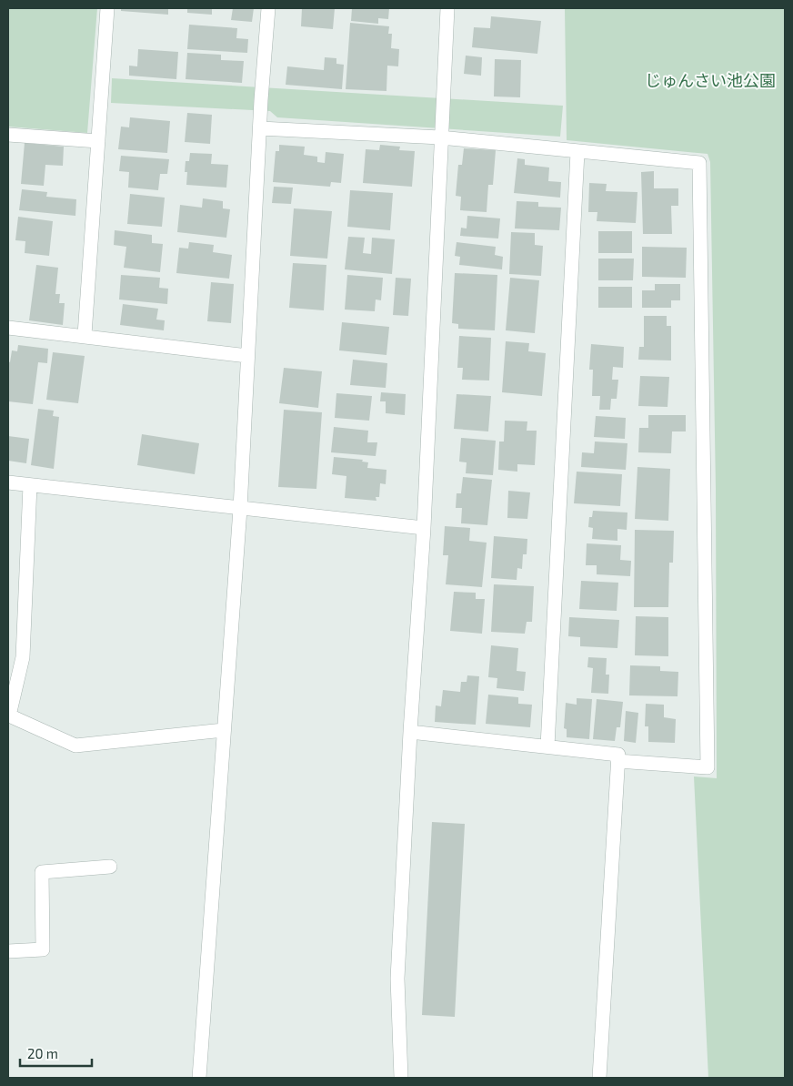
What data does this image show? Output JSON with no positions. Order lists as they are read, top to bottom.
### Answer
{
  "parks": ["じゅんさい池公園"],
  "scale_bar": "20 m"
}
